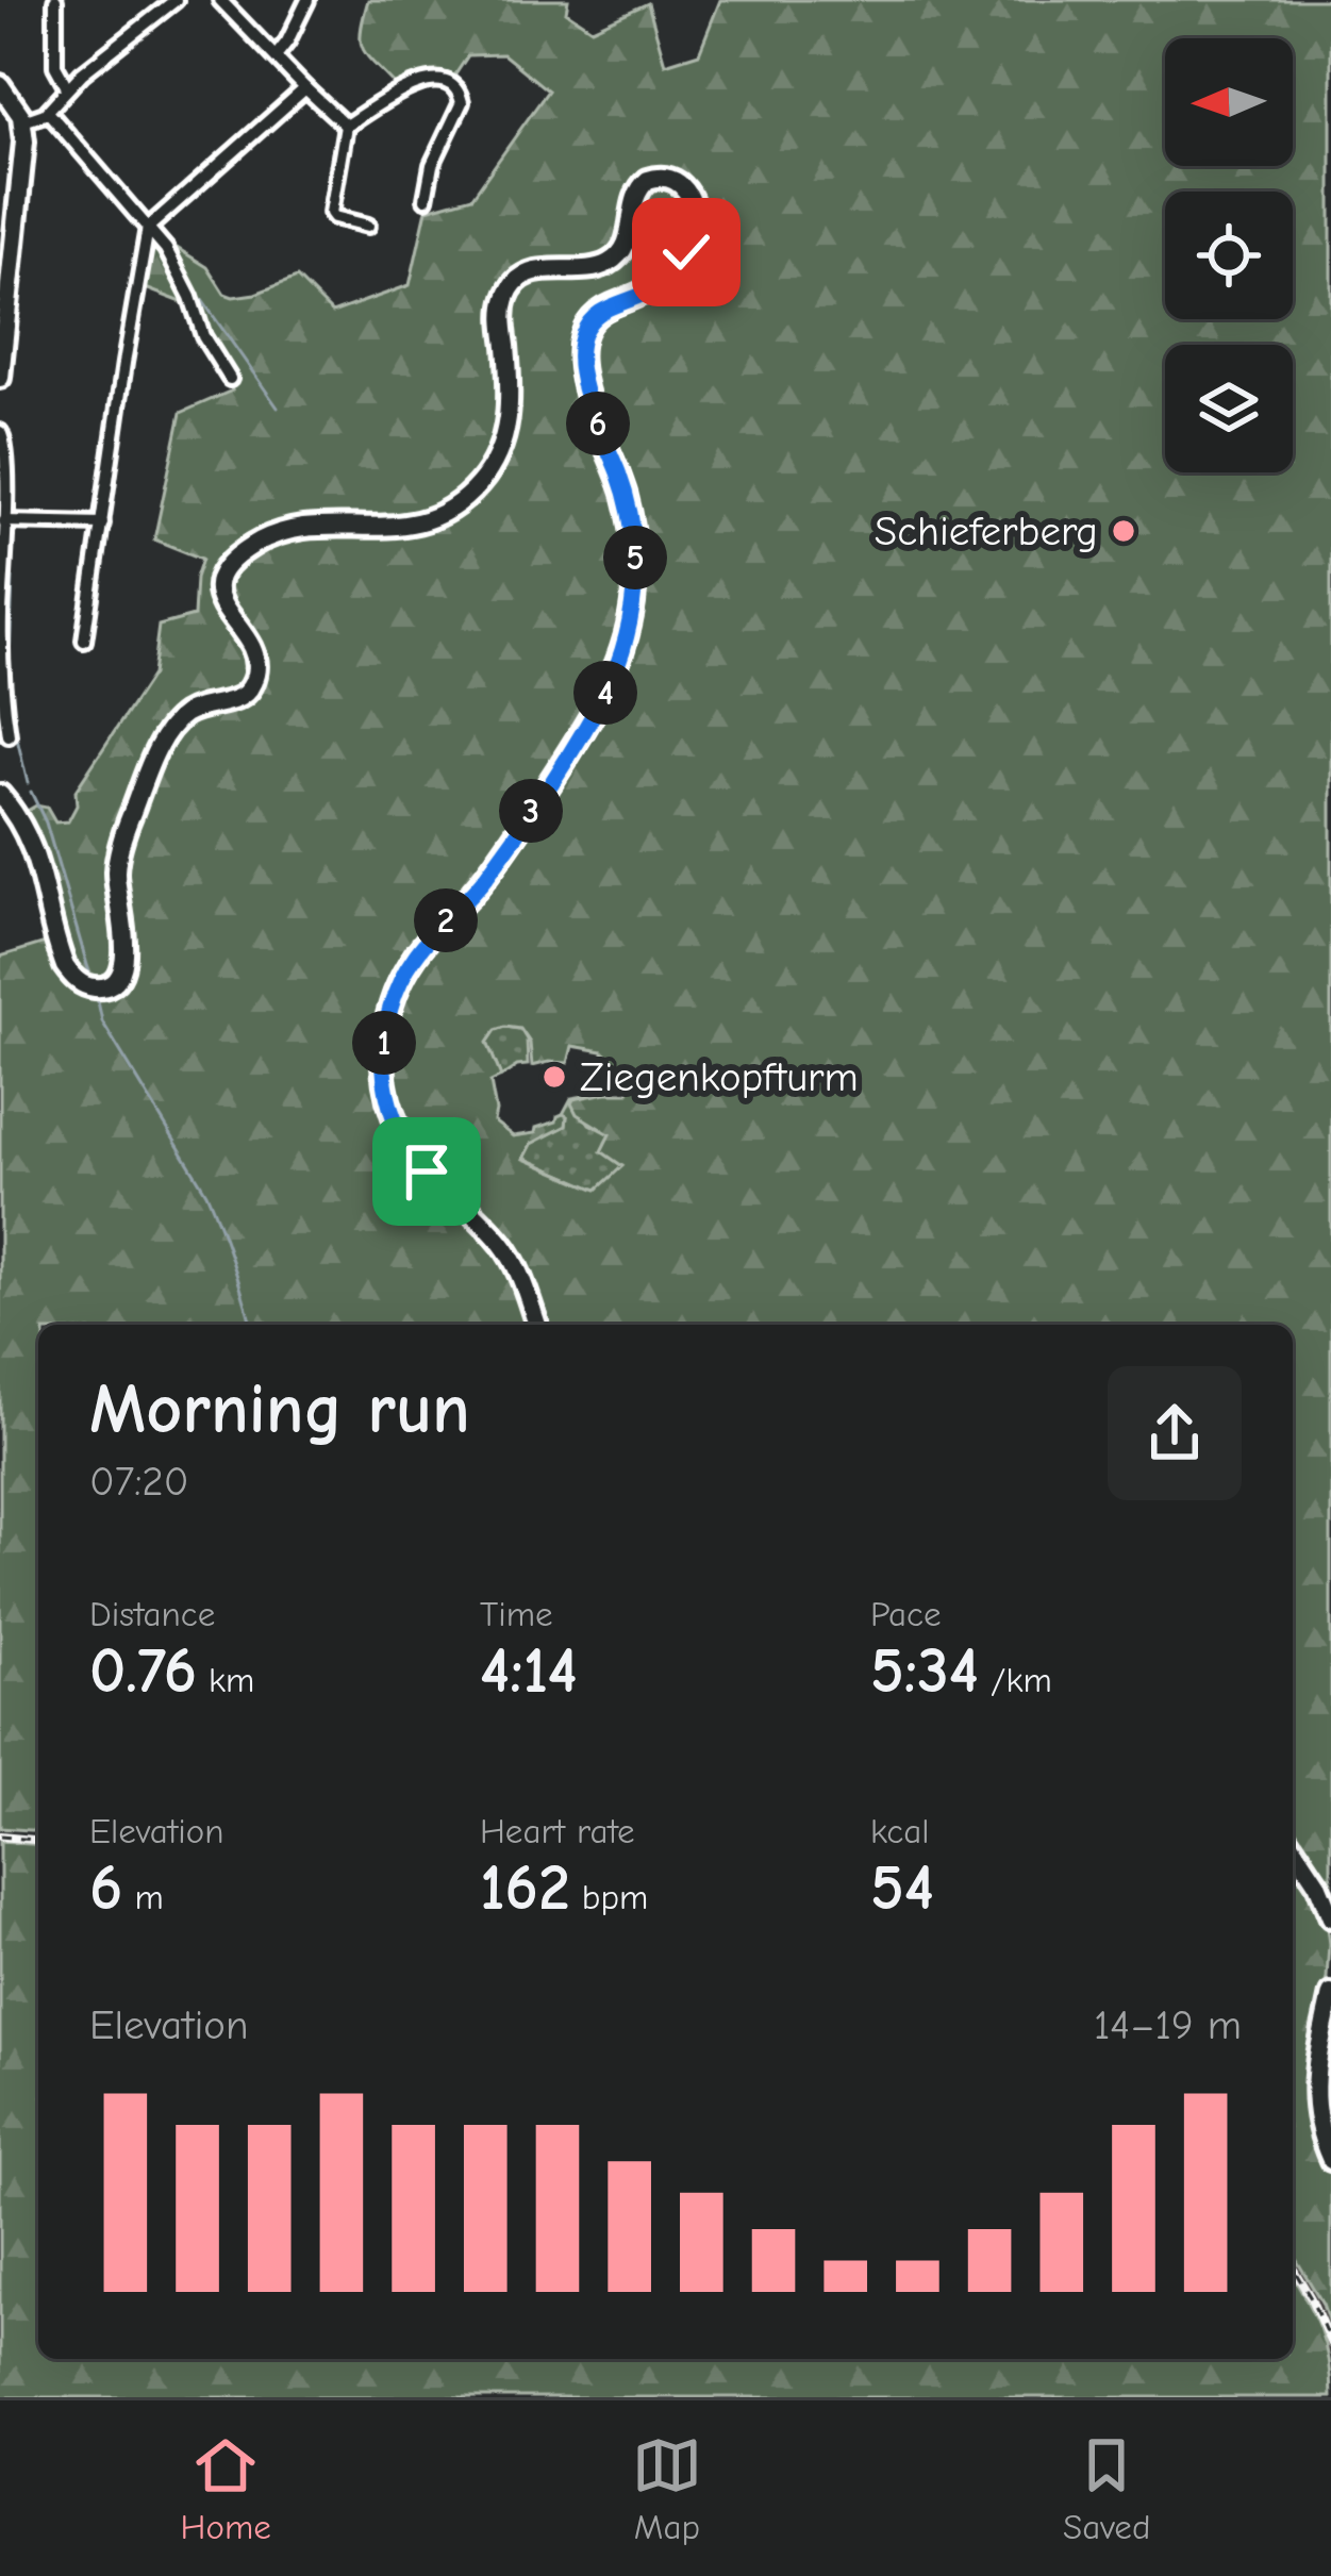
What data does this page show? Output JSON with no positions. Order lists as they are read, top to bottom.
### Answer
{
  "places": ["Schieferberg", "Ziegenkopfturm"],
  "north": "left",
  "page": {
    "pins": [
      "6",
      "5",
      "4",
      "3",
      "2",
      "1"
    ],
    "heading": ["Morning run", "07:20"],
    "stats": [
      ["Distance", "0.76 km"],
      ["Time", "4:14"],
      ["Pace", "5:34 /km"],
      ["Elevation", "6 m"],
      ["Heart rate", "162 bpm"],
      ["kcal", "54"]
    ],
    "chart": ["Elevation", "14–19 m"],
    "tabs": ["Home", "Map", "Saved"]
  }
}
